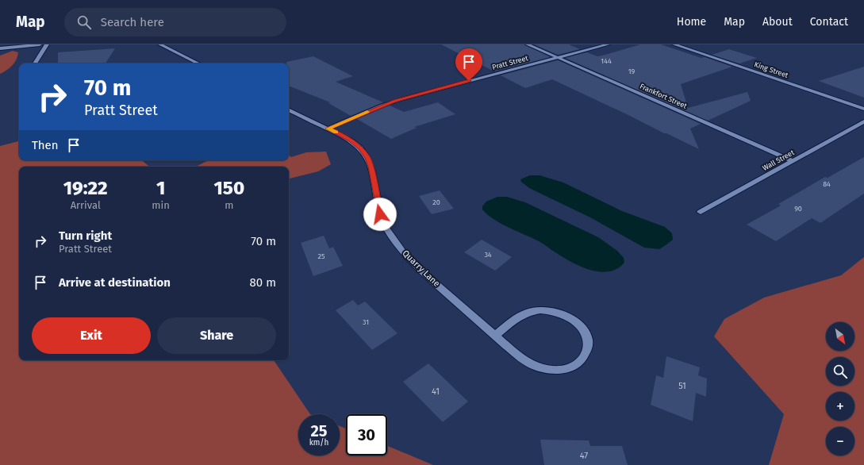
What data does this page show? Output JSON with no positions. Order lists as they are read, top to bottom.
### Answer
{
  "streets": {
    "street": [
      "Pratt Street",
      "King Street",
      "Frankfort Street",
      "Wall Street",
      "Quarry Lane"
    ]
  },
  "crossings": [
    ["Pratt Street", "Frankfort Street"],
    ["Pratt Street", "Quarry Lane"],
    ["Frankfort Street", "Wall Street"]
  ],
  "house_numbers": [
    "144",
    "19",
    "84",
    "20",
    "90",
    "34",
    "25",
    "31",
    "51",
    "41",
    "47"
  ],
  "north": "bottom right",
  "page": {
    "header": "Map",
    "search": "Search here",
    "nav": [
      "Home",
      "Map",
      "About",
      "Contact"
    ],
    "turn": ["70 m", "Pratt Street"],
    "then": "Then",
    "eta": [
      "19:22",
      "Arrival",
      "1",
      "min",
      "150",
      "m"
    ],
    "list": [
      {
        "name": "Turn right",
        "note": "Pratt Street",
        "value": "70 m"
      },
      {
        "name": "Arrive at destination",
        "value": "80 m"
      }
    ],
    "buttons": ["Exit", "Share"],
    "map_buttons": ["+", "−"],
    "speed": "25 km/h",
    "limit": "30"
  }
}
